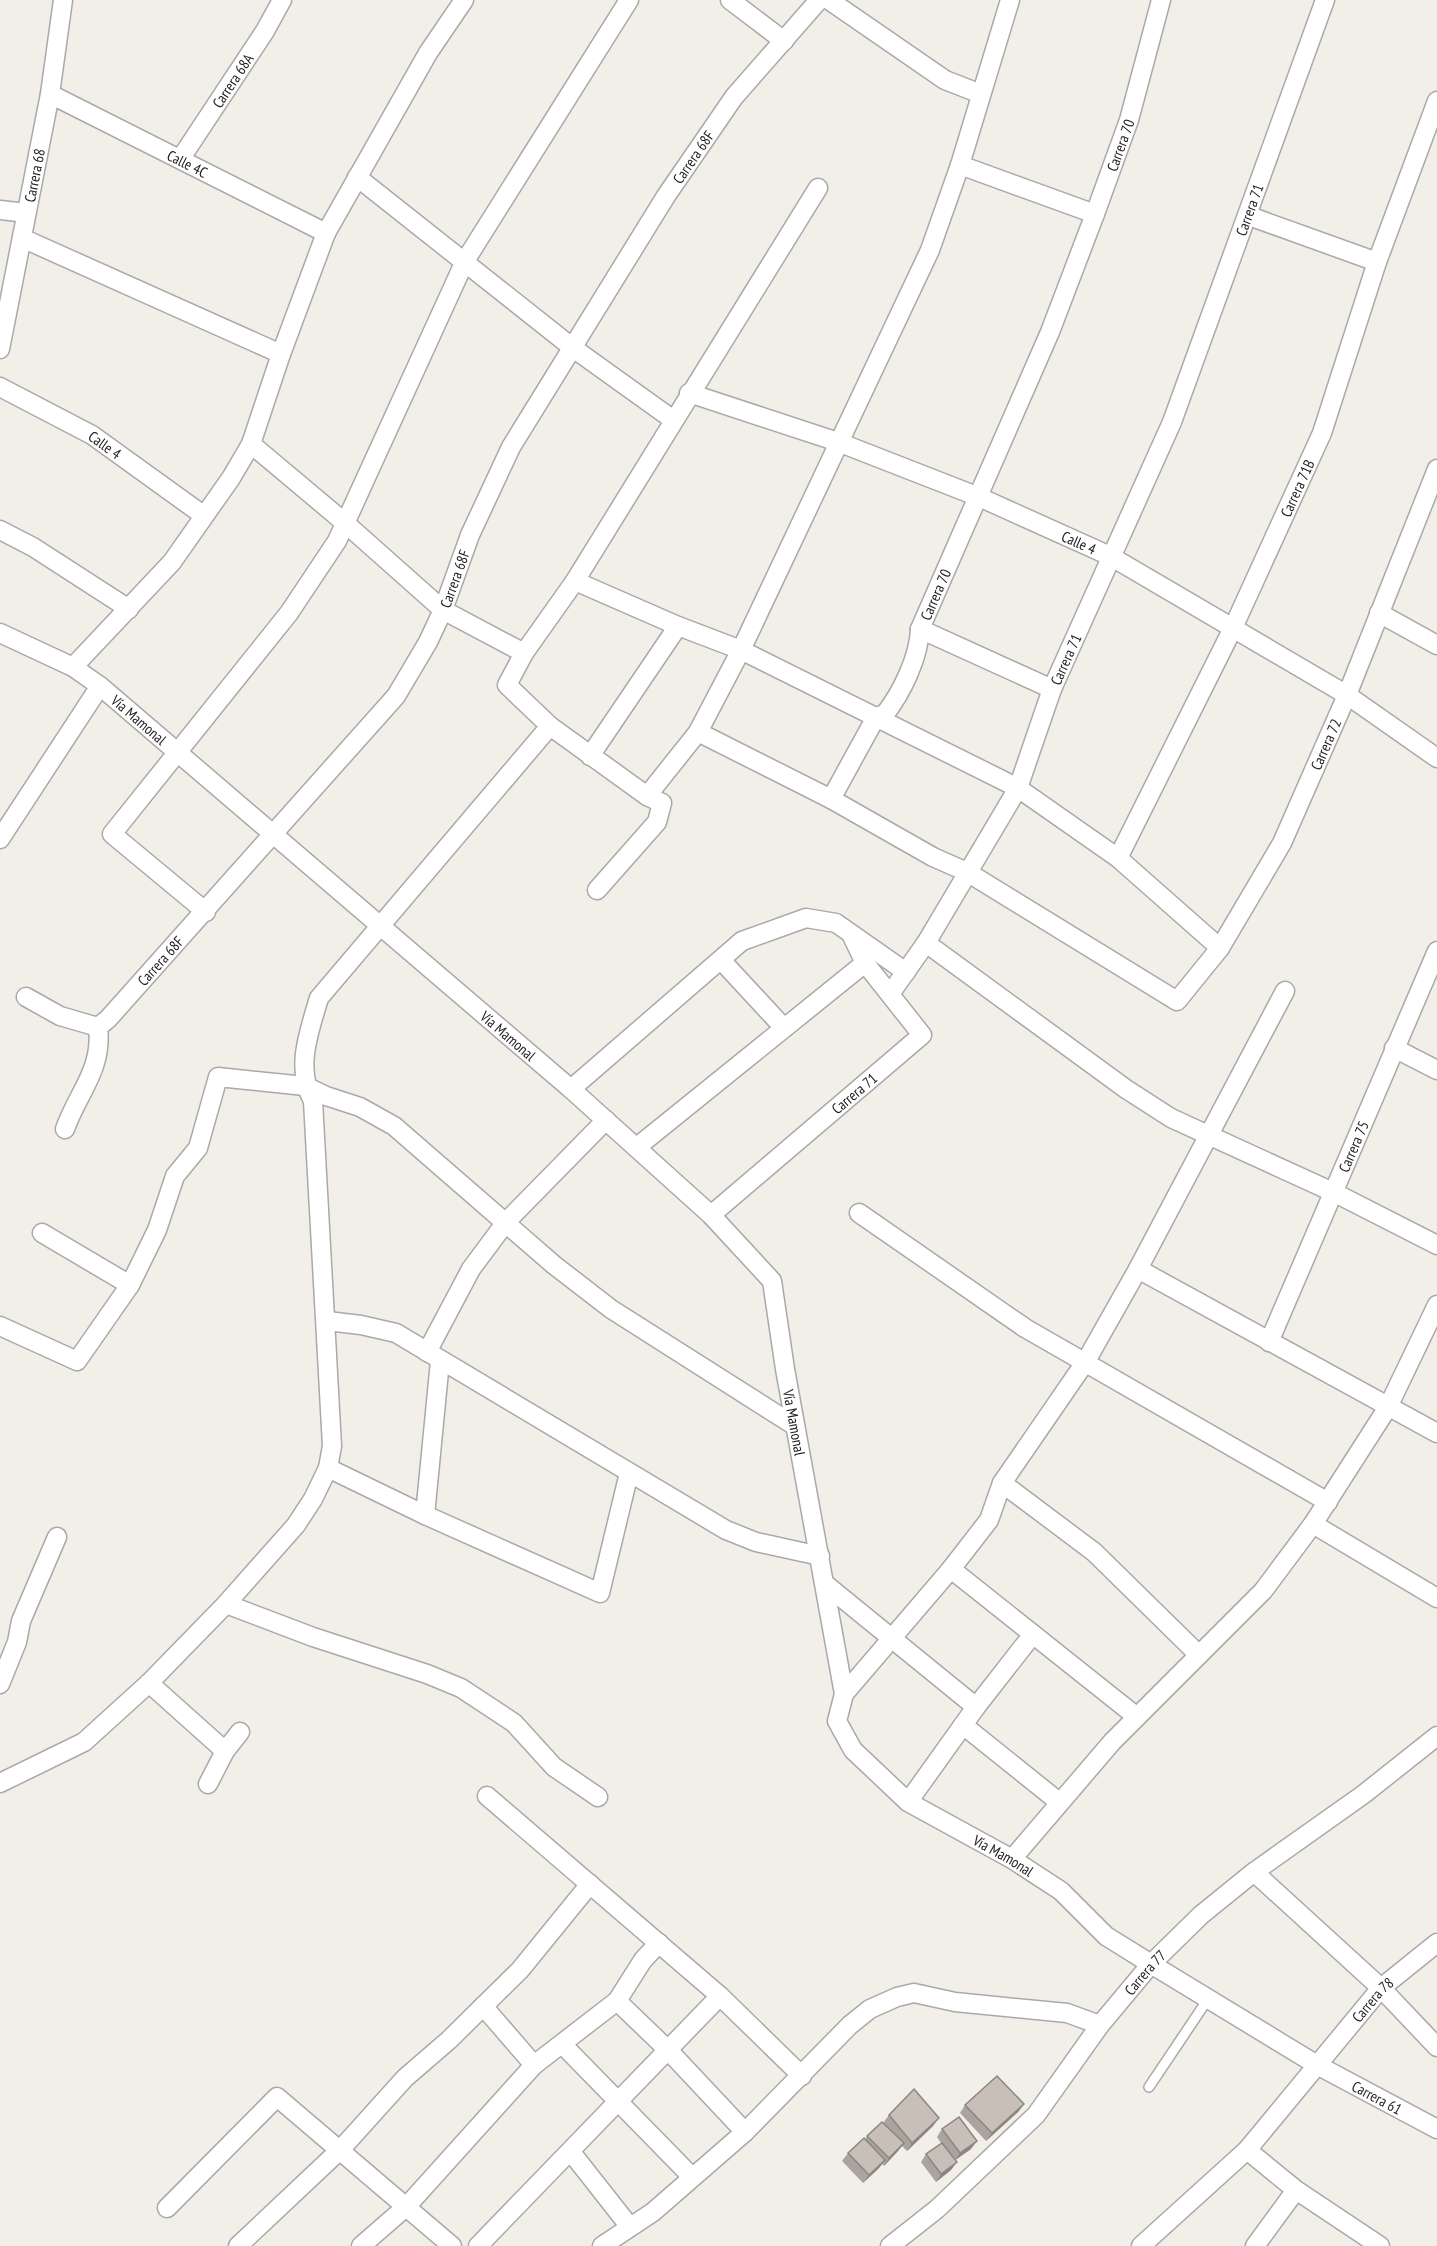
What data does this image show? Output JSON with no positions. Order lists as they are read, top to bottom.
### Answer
{
  "streets": {
    "street": [
      "Carrera 68A",
      "Carrera 70",
      "Carrera 68F",
      "Calle 4C",
      "Carrera 68",
      "Carrera 71",
      "Calle 4",
      "Carrera 71B",
      "Vía Mamonal",
      "Carrera 72",
      "Carrera 75",
      "Carrera 77",
      "Carrera 78",
      "Carrera 61"
    ]
  },
  "crossings": [
    ["Carrera 68A", "Calle 4C"],
    ["Carrera 70", "Calle 4"],
    ["Carrera 68F", "Vía Mamonal"],
    ["Calle 4C", "Carrera 68"],
    ["Carrera 71", "Calle 4"],
    ["Carrera 71", "Vía Mamonal"],
    ["Carrera 71", "Carrera 72"],
    ["Calle 4", "Carrera 71B"],
    ["Calle 4", "Carrera 72"],
    ["Vía Mamonal", "Carrera 77"],
    ["Vía Mamonal", "Carrera 78"],
    ["Vía Mamonal", "Carrera 61"],
    ["Carrera 78", "Carrera 61"]
  ]
}
